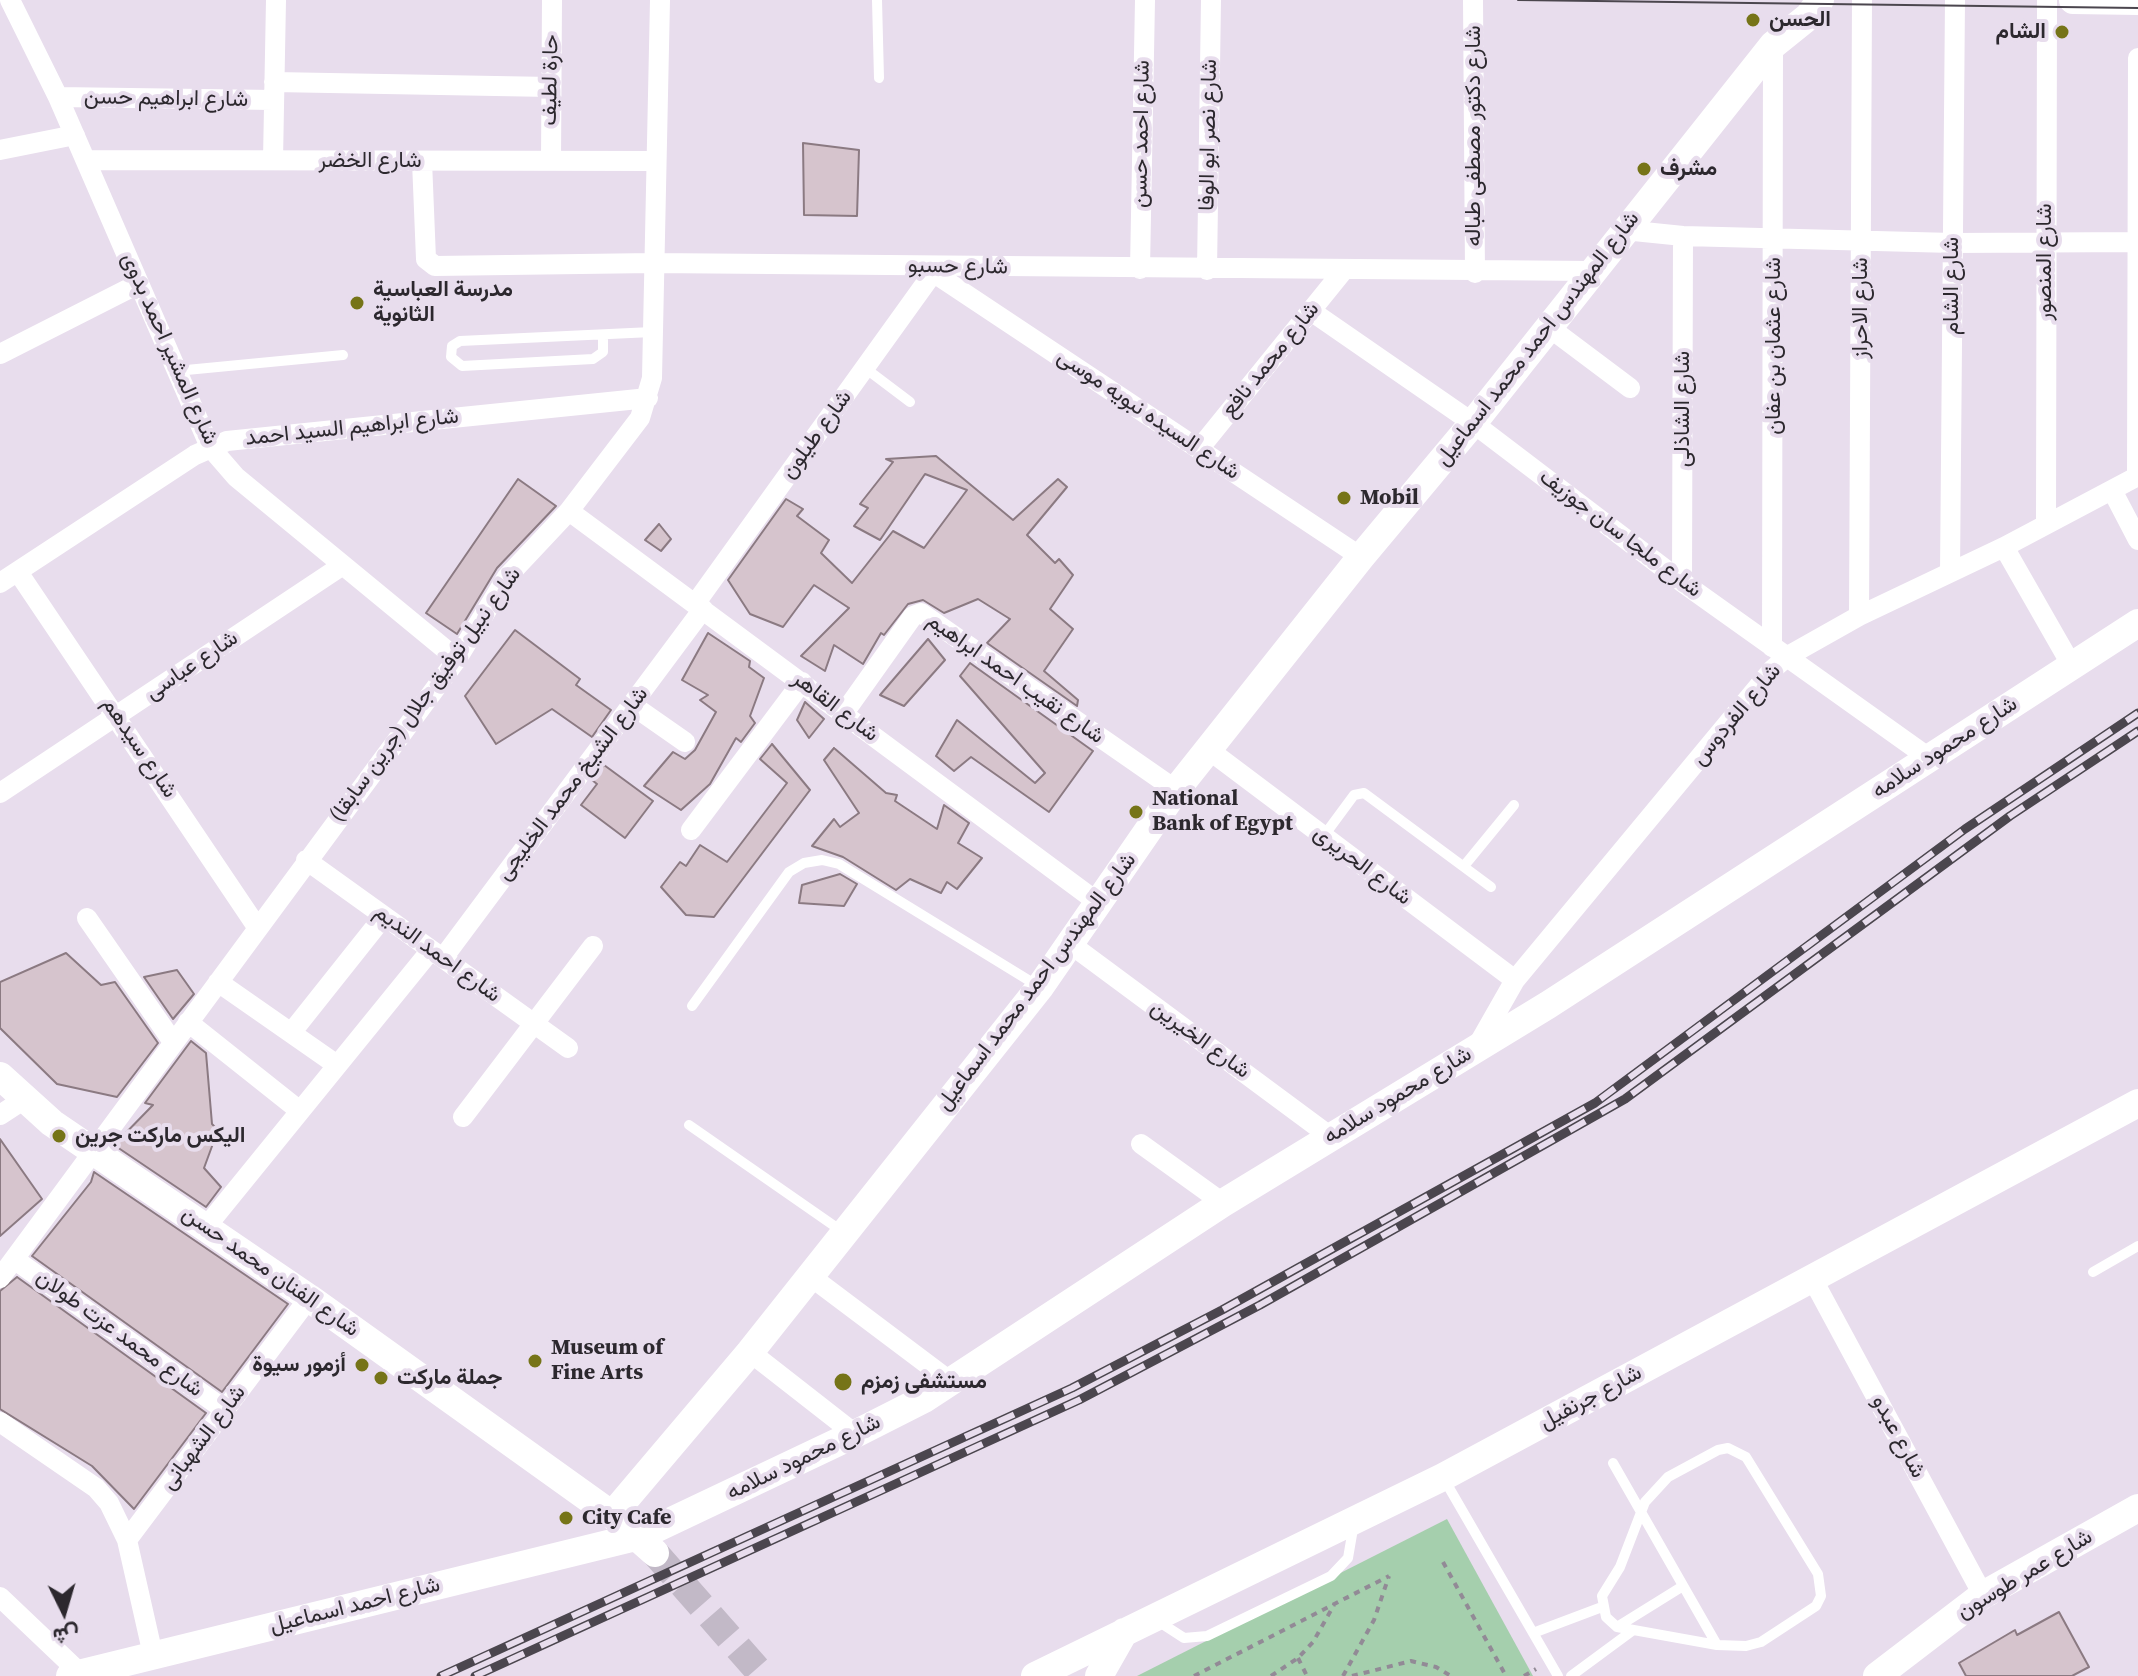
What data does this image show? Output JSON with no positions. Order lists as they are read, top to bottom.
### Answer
{
  "streets": {
    "street": [
      "حارة لطيف",
      "شارع ابراهيم حسن",
      "شارع احمد حسن",
      "شارع نصر ابو الوفا",
      "شارع دكتور مصطفى طباله",
      "شارع الخضر",
      "شارع المنصور",
      "شارع حسبو",
      "شارع الشام",
      "شارع الاحراز",
      "شارع المهندس احمد محمد اسماعيل",
      "شارع عثمان بن عفان",
      "شارع المشير احمد بدوى",
      "شارع محمد نافع",
      "شارع الشاذلى",
      "شارع السيده نبويه موسى",
      "شارع ابراهيم السيد احمد",
      "شارع طيلون",
      "شارع ملجا سان جوزيف",
      "شارع عباسى",
      "شارع نقيب احمد ابراهيم",
      "شارع نبيل توفيق جلال (جرين سابقا)",
      "شارع القاهر",
      "شارع الفردوس",
      "شارع سيدهم",
      "شارع محمود سلامه",
      "شارع الشيخ محمد الخليجى",
      "شارع الحريرى",
      "شارع احمد النديم",
      "شارع الخيرين",
      "شارع الفنان محمد حسن",
      "شارع محمد عزت طولان",
      "شارع جرنفيل",
      "شارع عبدو",
      "شارع الشهبانى",
      "شارع عمر طوسون",
      "شارع احمد اسماعيل"
    ]
  },
  "crossings": [
    ["حارة لطيف", "شارع الخضر"],
    ["شارع ابراهيم حسن", "شارع الخضر"],
    ["شارع ابراهيم حسن", "شارع المشير احمد بدوى"],
    ["شارع احمد حسن", "شارع حسبو"],
    ["شارع نصر ابو الوفا", "شارع حسبو"],
    ["شارع دكتور مصطفى طباله", "شارع حسبو"],
    ["شارع الخضر", "شارع حسبو"],
    ["شارع الخضر", "شارع المشير احمد بدوى"],
    ["شارع الخضر", "شارع نبيل توفيق جلال (جرين سابقا)"],
    ["شارع المنصور", "شارع الفردوس"],
    ["شارع حسبو", "شارع المهندس احمد محمد اسماعيل"],
    ["شارع حسبو", "شارع محمد نافع"],
    ["شارع حسبو", "شارع السيده نبويه موسى"],
    ["شارع حسبو", "شارع طيلون"],
    ["شارع حسبو", "شارع نبيل توفيق جلال (جرين سابقا)"],
    ["شارع الشام", "شارع الفردوس"],
    ["شارع الاحراز", "شارع الفردوس"],
    ["شارع المهندس احمد محمد اسماعيل", "شارع عثمان بن عفان"],
    ["شارع المهندس احمد محمد اسماعيل", "شارع السيده نبويه موسى"],
    ["شارع المهندس احمد محمد اسماعيل", "شارع ملجا سان جوزيف"],
    ["شارع المهندس احمد محمد اسماعيل", "شارع نقيب احمد ابراهيم"],
    ["شارع المهندس احمد محمد اسماعيل", "شارع القاهر"],
    ["شارع المهندس احمد محمد اسماعيل", "شارع الحريرى"],
    ["شارع المهندس احمد محمد اسماعيل", "شارع الخيرين"],
    ["شارع المهندس احمد محمد اسماعيل", "شارع الفنان محمد حسن"],
    ["شارع عثمان بن عفان", "شارع ملجا سان جوزيف"],
    ["شارع عثمان بن عفان", "شارع الفردوس"],
    ["شارع المشير احمد بدوى", "شارع ابراهيم السيد احمد"],
    ["شارع المشير احمد بدوى", "شارع عباسى"],
    ["شارع المشير احمد بدوى", "شارع نبيل توفيق جلال (جرين سابقا)"],
    ["شارع محمد نافع", "شارع السيده نبويه موسى"],
    ["شارع محمد نافع", "شارع ملجا سان جوزيف"],
    ["شارع الشاذلى", "شارع ملجا سان جوزيف"],
    ["شارع السيده نبويه موسى", "شارع طيلون"],
    ["شارع ابراهيم السيد احمد", "شارع نبيل توفيق جلال (جرين سابقا)"],
    ["شارع ابراهيم السيد احمد", "شارع سيدهم"],
    ["شارع طيلون", "شارع القاهر"],
    ["شارع طيلون", "شارع الشيخ محمد الخليجى"],
    ["شارع ملجا سان جوزيف", "شارع الفردوس"],
    ["شارع ملجا سان جوزيف", "شارع محمود سلامه"],
    ["شارع عباسى", "شارع سيدهم"],
    ["شارع نقيب احمد ابراهيم", "شارع القاهر"],
    ["شارع نبيل توفيق جلال (جرين سابقا)", "شارع القاهر"],
    ["شارع نبيل توفيق جلال (جرين سابقا)", "شارع سيدهم"],
    ["شارع نبيل توفيق جلال (جرين سابقا)", "شارع احمد النديم"],
    ["شارع نبيل توفيق جلال (جرين سابقا)", "شارع الفنان محمد حسن"],
    ["شارع نبيل توفيق جلال (جرين سابقا)", "شارع محمد عزت طولان"],
    ["شارع القاهر", "شارع الشيخ محمد الخليجى"],
    ["شارع الفردوس", "شارع محمود سلامه"],
    ["شارع الفردوس", "شارع الحريرى"],
    ["شارع محمود سلامه", "شارع الخيرين"],
    ["شارع محمود سلامه", "شارع الفنان محمد حسن"],
    ["شارع محمود سلامه", "شارع احمد اسماعيل"],
    ["شارع الشيخ محمد الخليجى", "شارع احمد النديم"],
    ["شارع الشيخ محمد الخليجى", "شارع الفنان محمد حسن"],
    ["شارع الفنان محمد حسن", "شارع الشهبانى"],
    ["شارع الفنان محمد حسن", "شارع احمد اسماعيل"],
    ["شارع محمد عزت طولان", "شارع الشهبانى"],
    ["شارع جرنفيل", "شارع عبدو"],
    ["شارع عبدو", "شارع عمر طوسون"]
  ],
  "places": [
    "الحسن",
    "الشام",
    "مشرف",
    "مدرسة العباسية الثانوية",
    "Mobil",
    "National Bank of Egypt",
    "اليكس ماركت جرين",
    "Museum of Fine Arts",
    "أزمور سيوة",
    "جملة ماركت",
    "مستشفى زمزم",
    "City Cafe"
  ],
  "north": "bottom"
}
